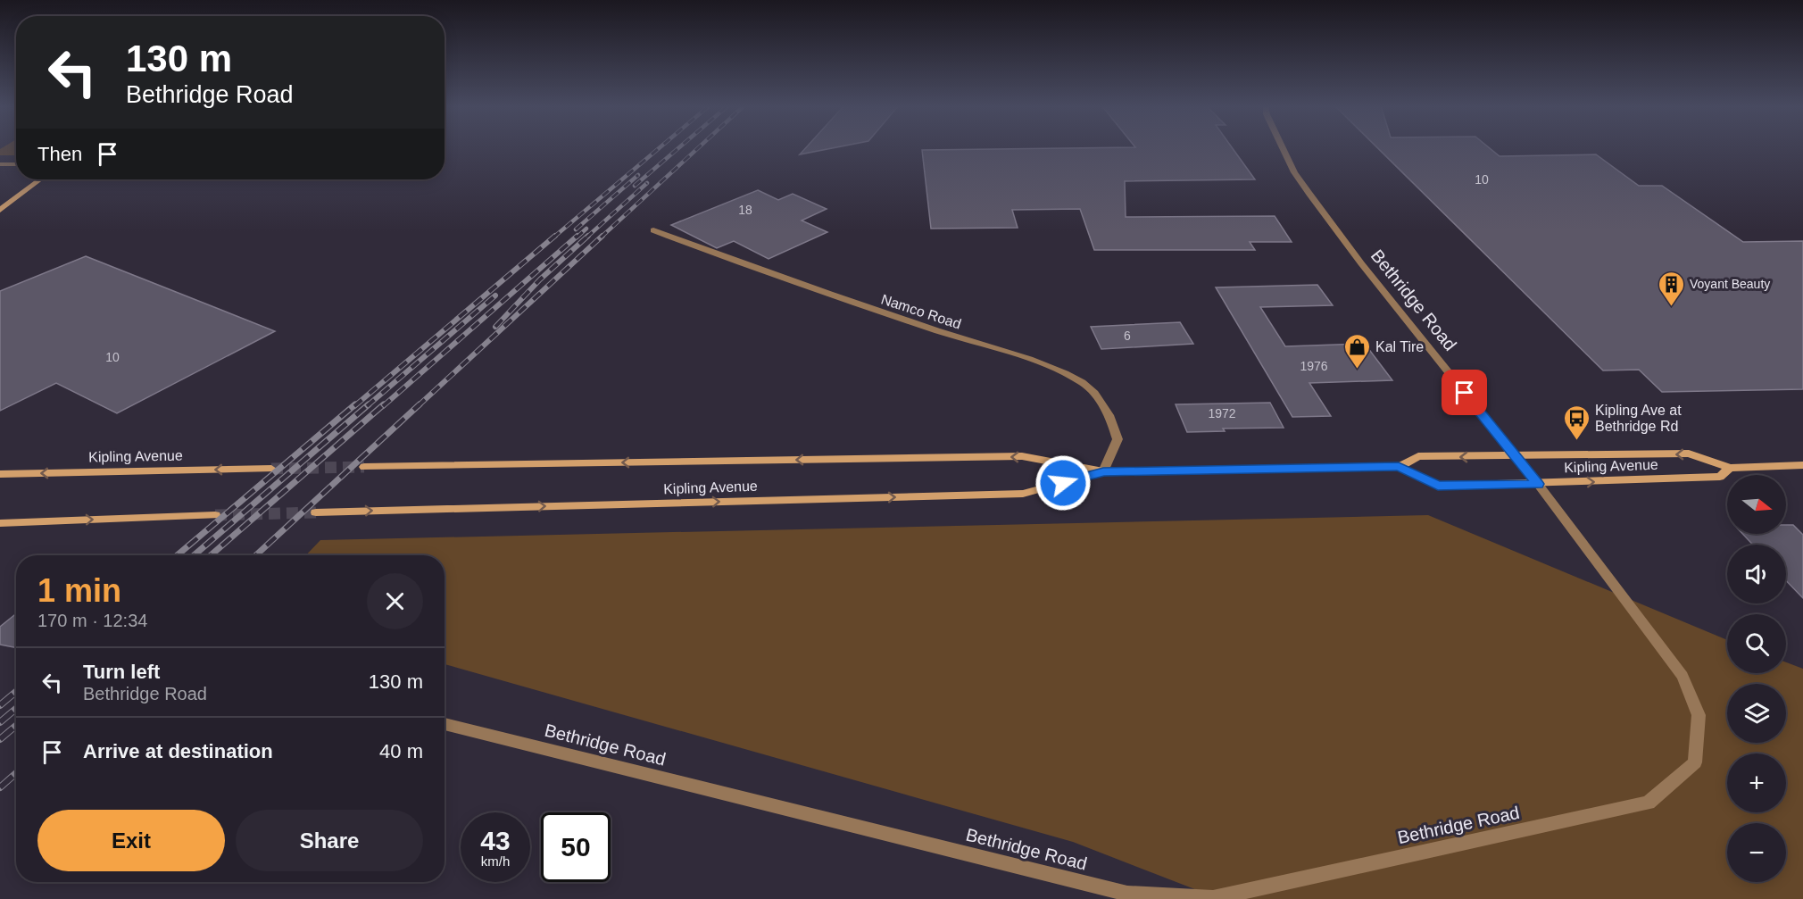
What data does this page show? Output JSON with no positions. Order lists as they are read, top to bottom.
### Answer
{
  "streets": {
    "main road": ["Kipling Avenue"],
    "street": ["Bethridge Road", "Namco Road"]
  },
  "crossings": [
    ["Bethridge Road", "Kipling Avenue"],
    ["Namco Road", "Kipling Avenue"]
  ],
  "places": {
    "building": ["Voyant Beauty"],
    "shop": ["Kal Tire"],
    "bus stop": ["Kipling Ave at Bethridge Rd"]
  },
  "house_numbers": [
    "10",
    "18",
    "6",
    "10",
    "1976",
    "1972"
  ],
  "north": "right",
  "page": {
    "turn": ["130 m", "Bethridge Road"],
    "then": "Then",
    "map_buttons": ["+", "−"],
    "heading": ["1 min", "170 m · 12:34"],
    "list": [
      {
        "name": "Turn left",
        "note": "Bethridge Road",
        "value": "130 m"
      },
      {
        "name": "Arrive at destination",
        "value": "40 m"
      }
    ],
    "buttons": ["Exit", "Share"],
    "speed": "43 km/h",
    "limit": "50"
  }
}
